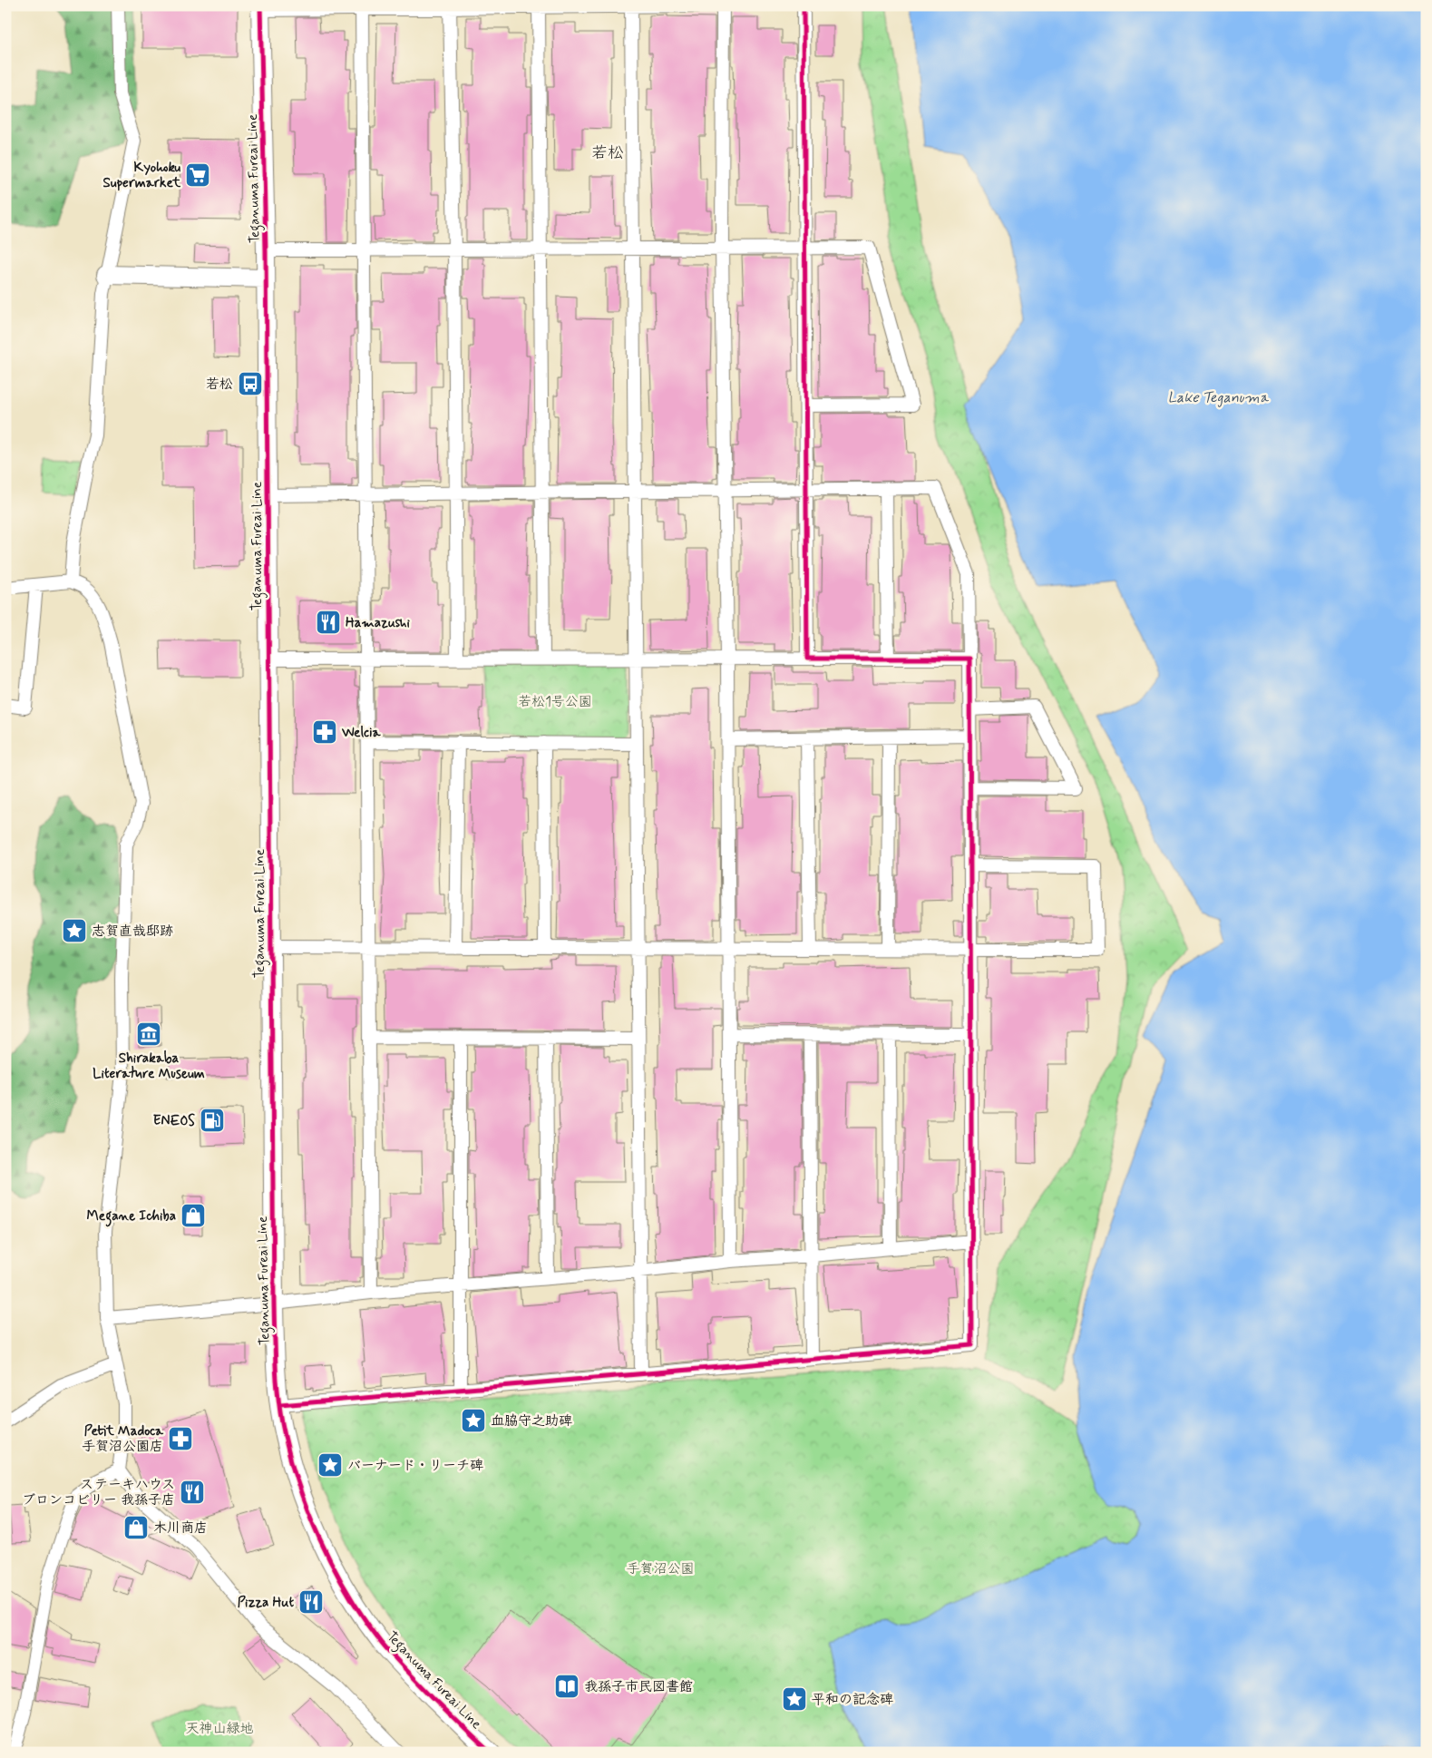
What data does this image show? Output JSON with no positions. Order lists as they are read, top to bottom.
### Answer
{
  "streets": {
    "street": ["Teganuma Fureai Line"]
  },
  "districts": ["若松"],
  "water": ["Lake Teganuma"],
  "parks": ["若松1号公園", "手賀沼公園", "天神山緑地"],
  "places": {
    "supermarket": ["Kyohoku Supermarket"],
    "bus stop": ["若松"],
    "restaurant": ["Hamazushi", "ステーキハウス ブロンコビリー 我孫子店", "Pizza Hut"],
    "pharmacy": ["Welcia", "Petit Madoca 手賀沼公園店"],
    "place": [
      "志賀直哉邸跡",
      "血脇守之助碑",
      "バーナード・リーチ碑",
      "平和の記念碑"
    ],
    "museum": ["Shirakaba Literature Museum"],
    "fuel station": ["ENEOS"],
    "shop": ["Megane Ichiba", "木川商店"],
    "library": ["我孫子市民図書館"]
  }
}
